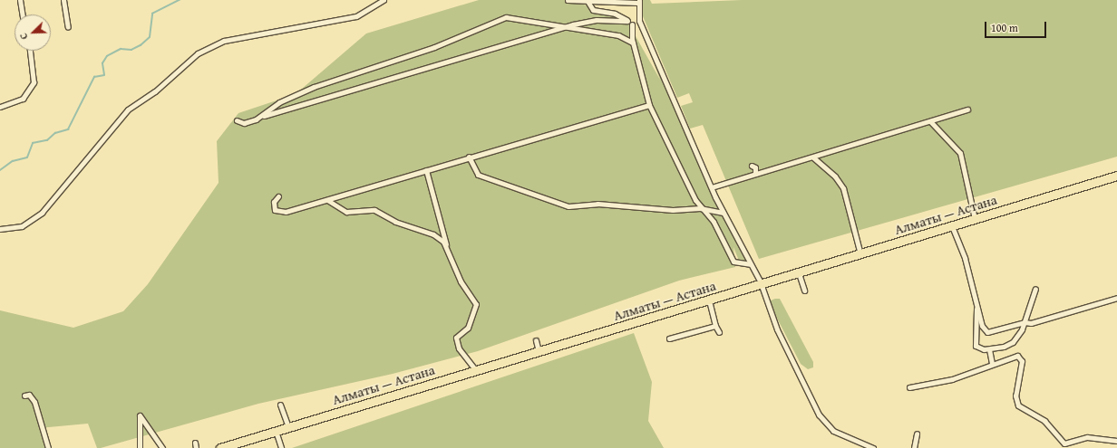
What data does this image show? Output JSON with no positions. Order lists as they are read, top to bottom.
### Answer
{
  "streets": {
    "highway": ["Алматы — Астана"]
  },
  "scale_bar": "100 m",
  "north": "bottom left"
}
